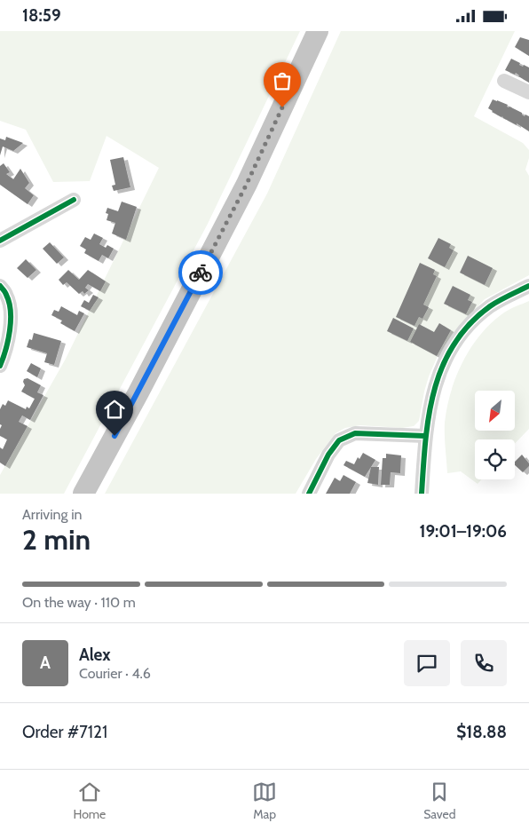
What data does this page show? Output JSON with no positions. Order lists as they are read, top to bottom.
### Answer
{
  "north": "bottom left",
  "page": {
    "status": "18:59",
    "heading": ["2 min", "Arriving in", "19:01–19:06"],
    "panel": [
      "Alex",
      "Courier · 4.6",
      "Order #7121",
      "$18.88"
    ],
    "bar": "On the way · 110 m",
    "round": "A",
    "tabs": ["Home", "Map", "Saved"]
  }
}
